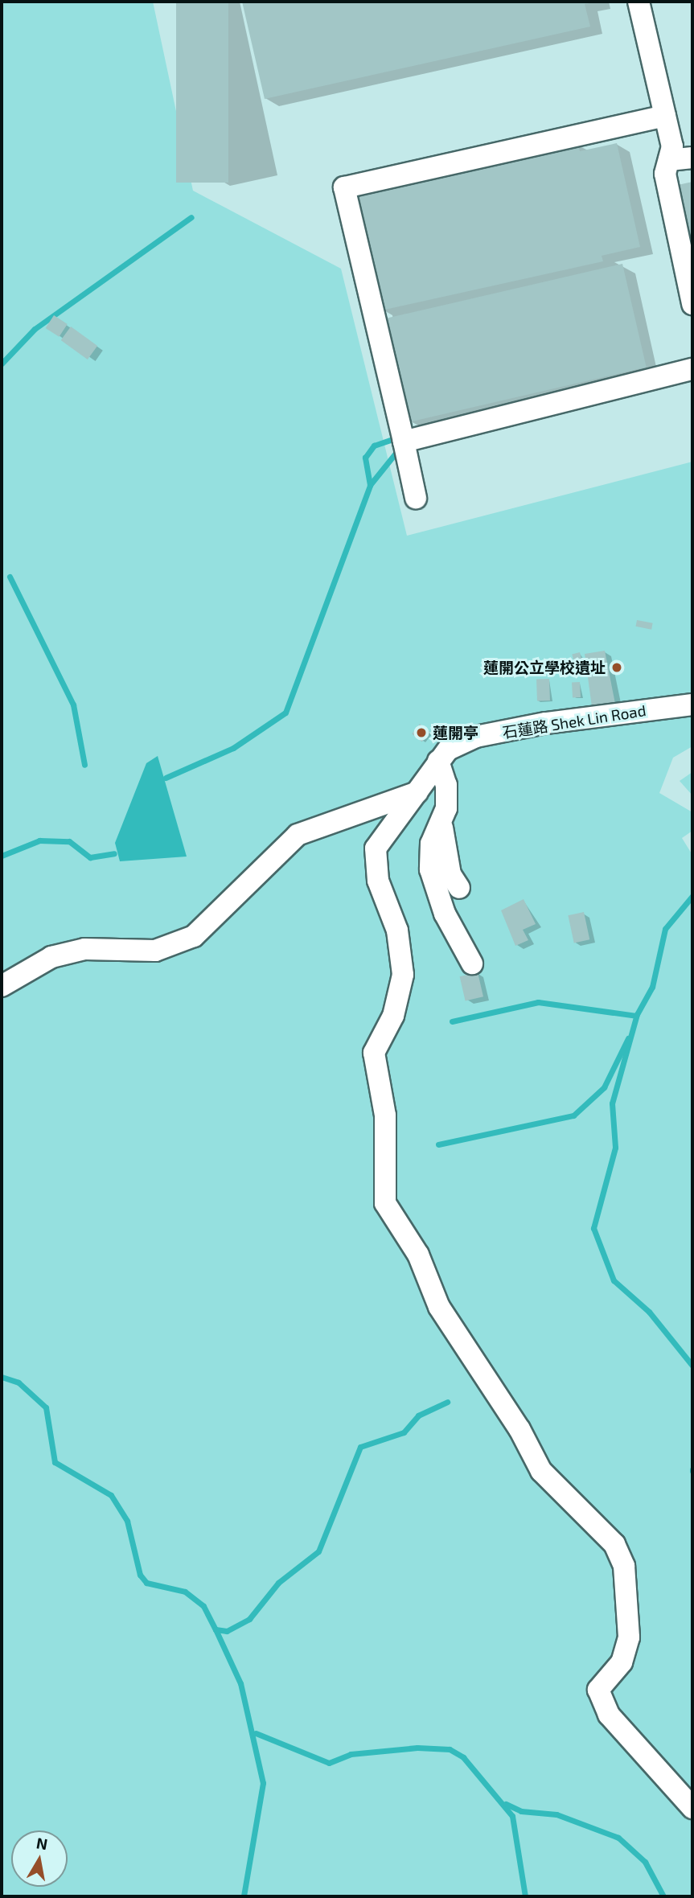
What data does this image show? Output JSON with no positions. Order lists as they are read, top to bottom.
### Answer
{
  "streets": {
    "street": ["石蓮路 Shek Lin Road"]
  },
  "places": ["蓮開公立學校遺址", "蓮開亭"],
  "north": "top"
}
